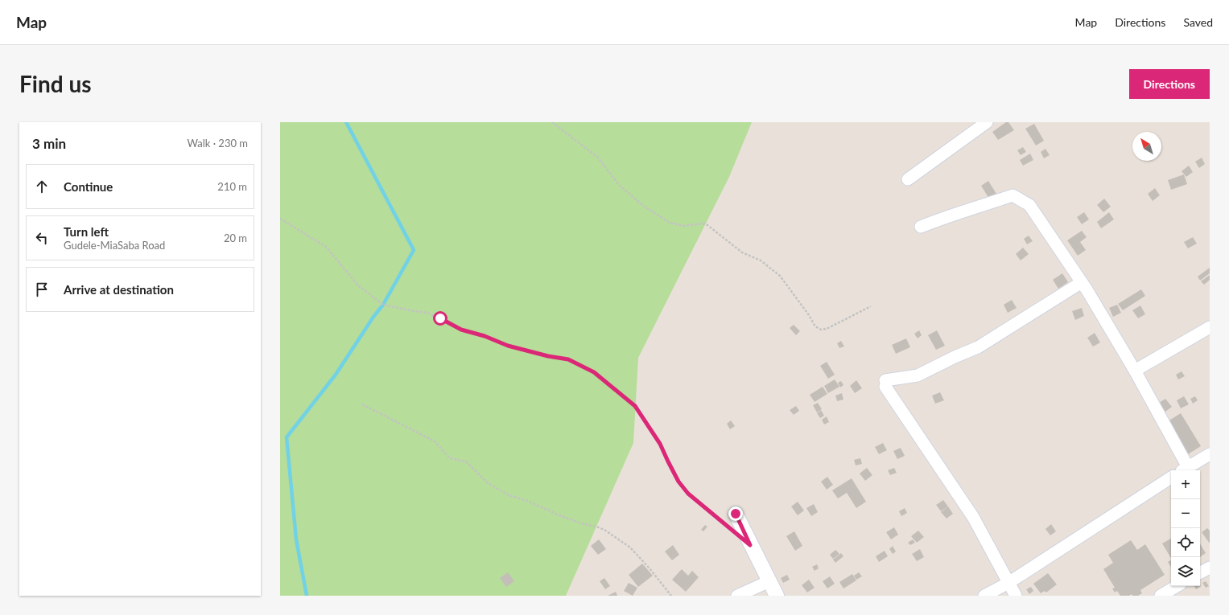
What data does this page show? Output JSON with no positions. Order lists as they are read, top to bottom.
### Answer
{
  "north": "top left",
  "page": {
    "header": "Map",
    "nav": ["Map", "Directions", "Saved"],
    "buttons": "Directions",
    "title": "Find us",
    "heading": ["3 min", "Walk · 230 m"],
    "list": [
      ["Continue", "210 m"],
      ["Turn left", "Gudele-MiaSaba Road", "20 m"],
      "Arrive at destination"
    ],
    "map_buttons": ["+", "−"]
  }
}
